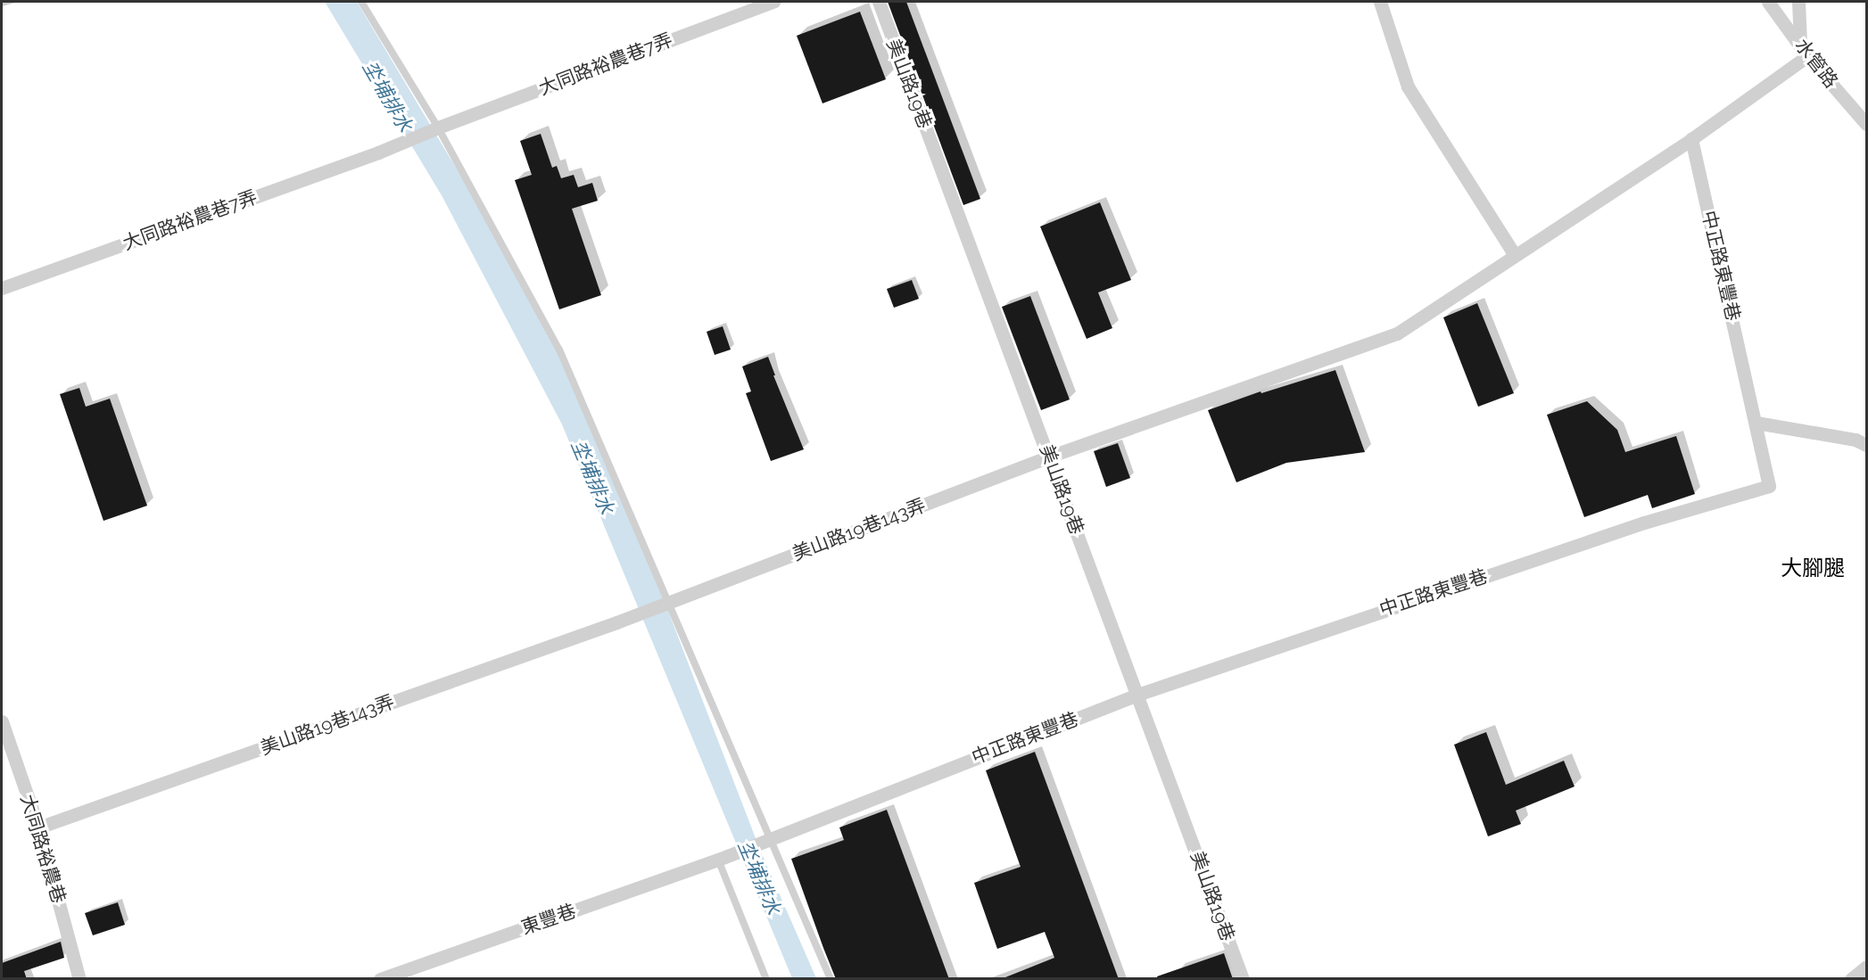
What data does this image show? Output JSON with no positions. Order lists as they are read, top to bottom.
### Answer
{
  "streets": {
    "street": [
      "水管路",
      "大同路裕農巷7弄",
      "美山路19巷",
      "中正路東豐巷",
      "美山路19巷143弄",
      "大同路裕農巷",
      "東豐巷"
    ]
  },
  "crossings": [
    ["美山路19巷", "中正路東豐巷"],
    ["美山路19巷", "美山路19巷143弄"],
    ["中正路東豐巷", "東豐巷"],
    ["美山路19巷143弄", "大同路裕農巷"]
  ],
  "districts": ["大腳腿"],
  "water": ["坔埔排水"]
}
